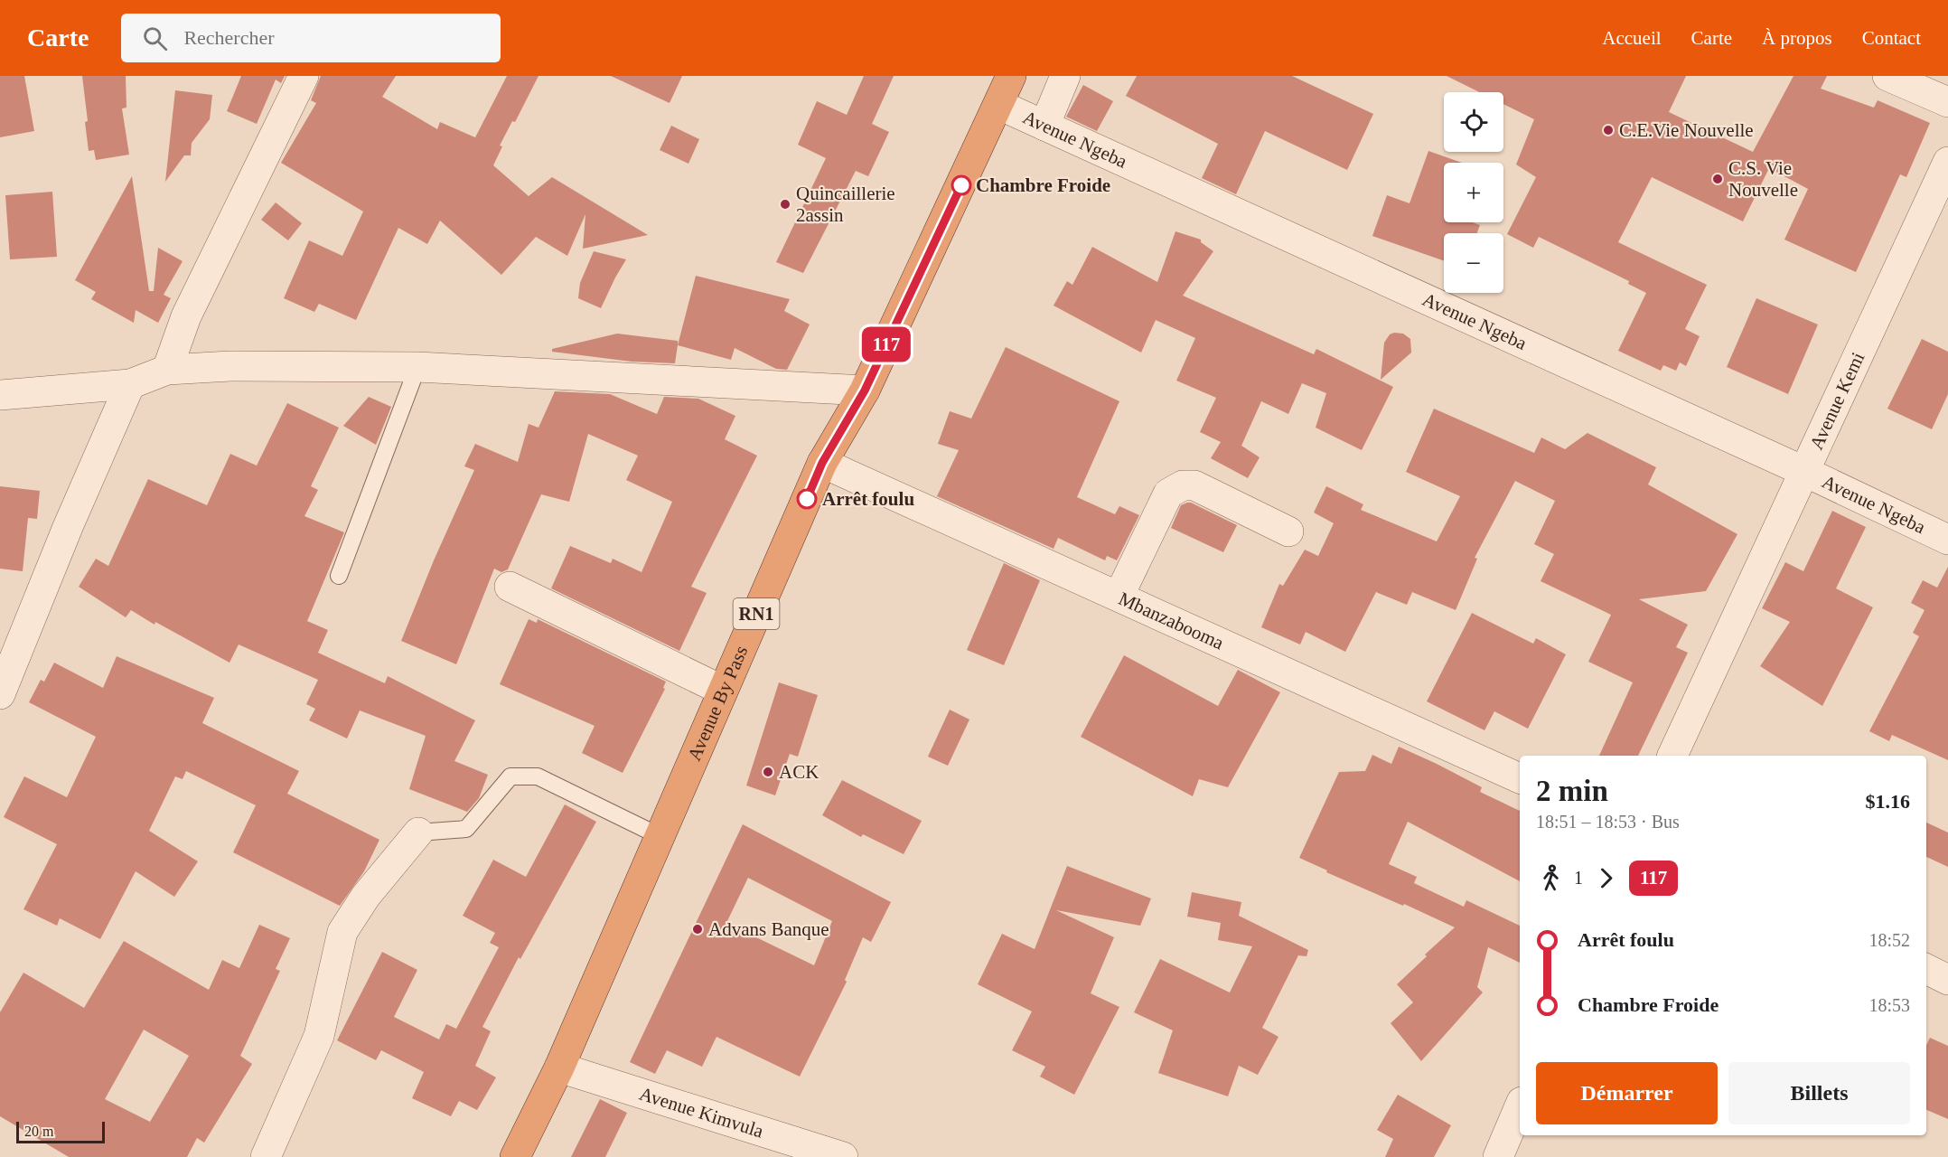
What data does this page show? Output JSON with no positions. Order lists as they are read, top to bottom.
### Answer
{
  "streets": {
    "highway": ["RN1", "Avenue By Pass"],
    "street": [
      "Avenue Ngeba",
      "Avenue Kemi",
      "Mbanzabooma",
      "Avenue Kimvula"
    ]
  },
  "crossings": [
    ["Avenue Ngeba", "Avenue Kemi"],
    ["Avenue Ngeba", "Avenue By Pass"],
    ["Mbanzabooma", "Avenue By Pass"],
    ["Avenue By Pass", "Avenue Kimvula"]
  ],
  "places": [
    "C.E.Vie Nouvelle",
    "C.S. Vie Nouvelle",
    "Chambre Froide",
    "Quincaillerie 2assin",
    "Arrêt foulu",
    "ACK",
    "Advans Banque"
  ],
  "lines": ["bus line 117"],
  "scale_bar": "20 m",
  "page": {
    "header": "Carte",
    "search": "Rechercher",
    "nav": [
      "Accueil",
      "Carte",
      "À propos",
      "Contact"
    ],
    "on_map": "117",
    "map_buttons": ["+", "−"],
    "heading": ["2 min", "18:51 – 18:53 · Bus", "$1.16"],
    "legs": ["1", "117"],
    "list": [
      {
        "name": "Arrêt foulu",
        "value": "18:52"
      },
      {
        "name": "Chambre Froide",
        "value": "18:53"
      }
    ],
    "buttons": ["Démarrer", "Billets"],
    "scale": "20 m"
  }
}
